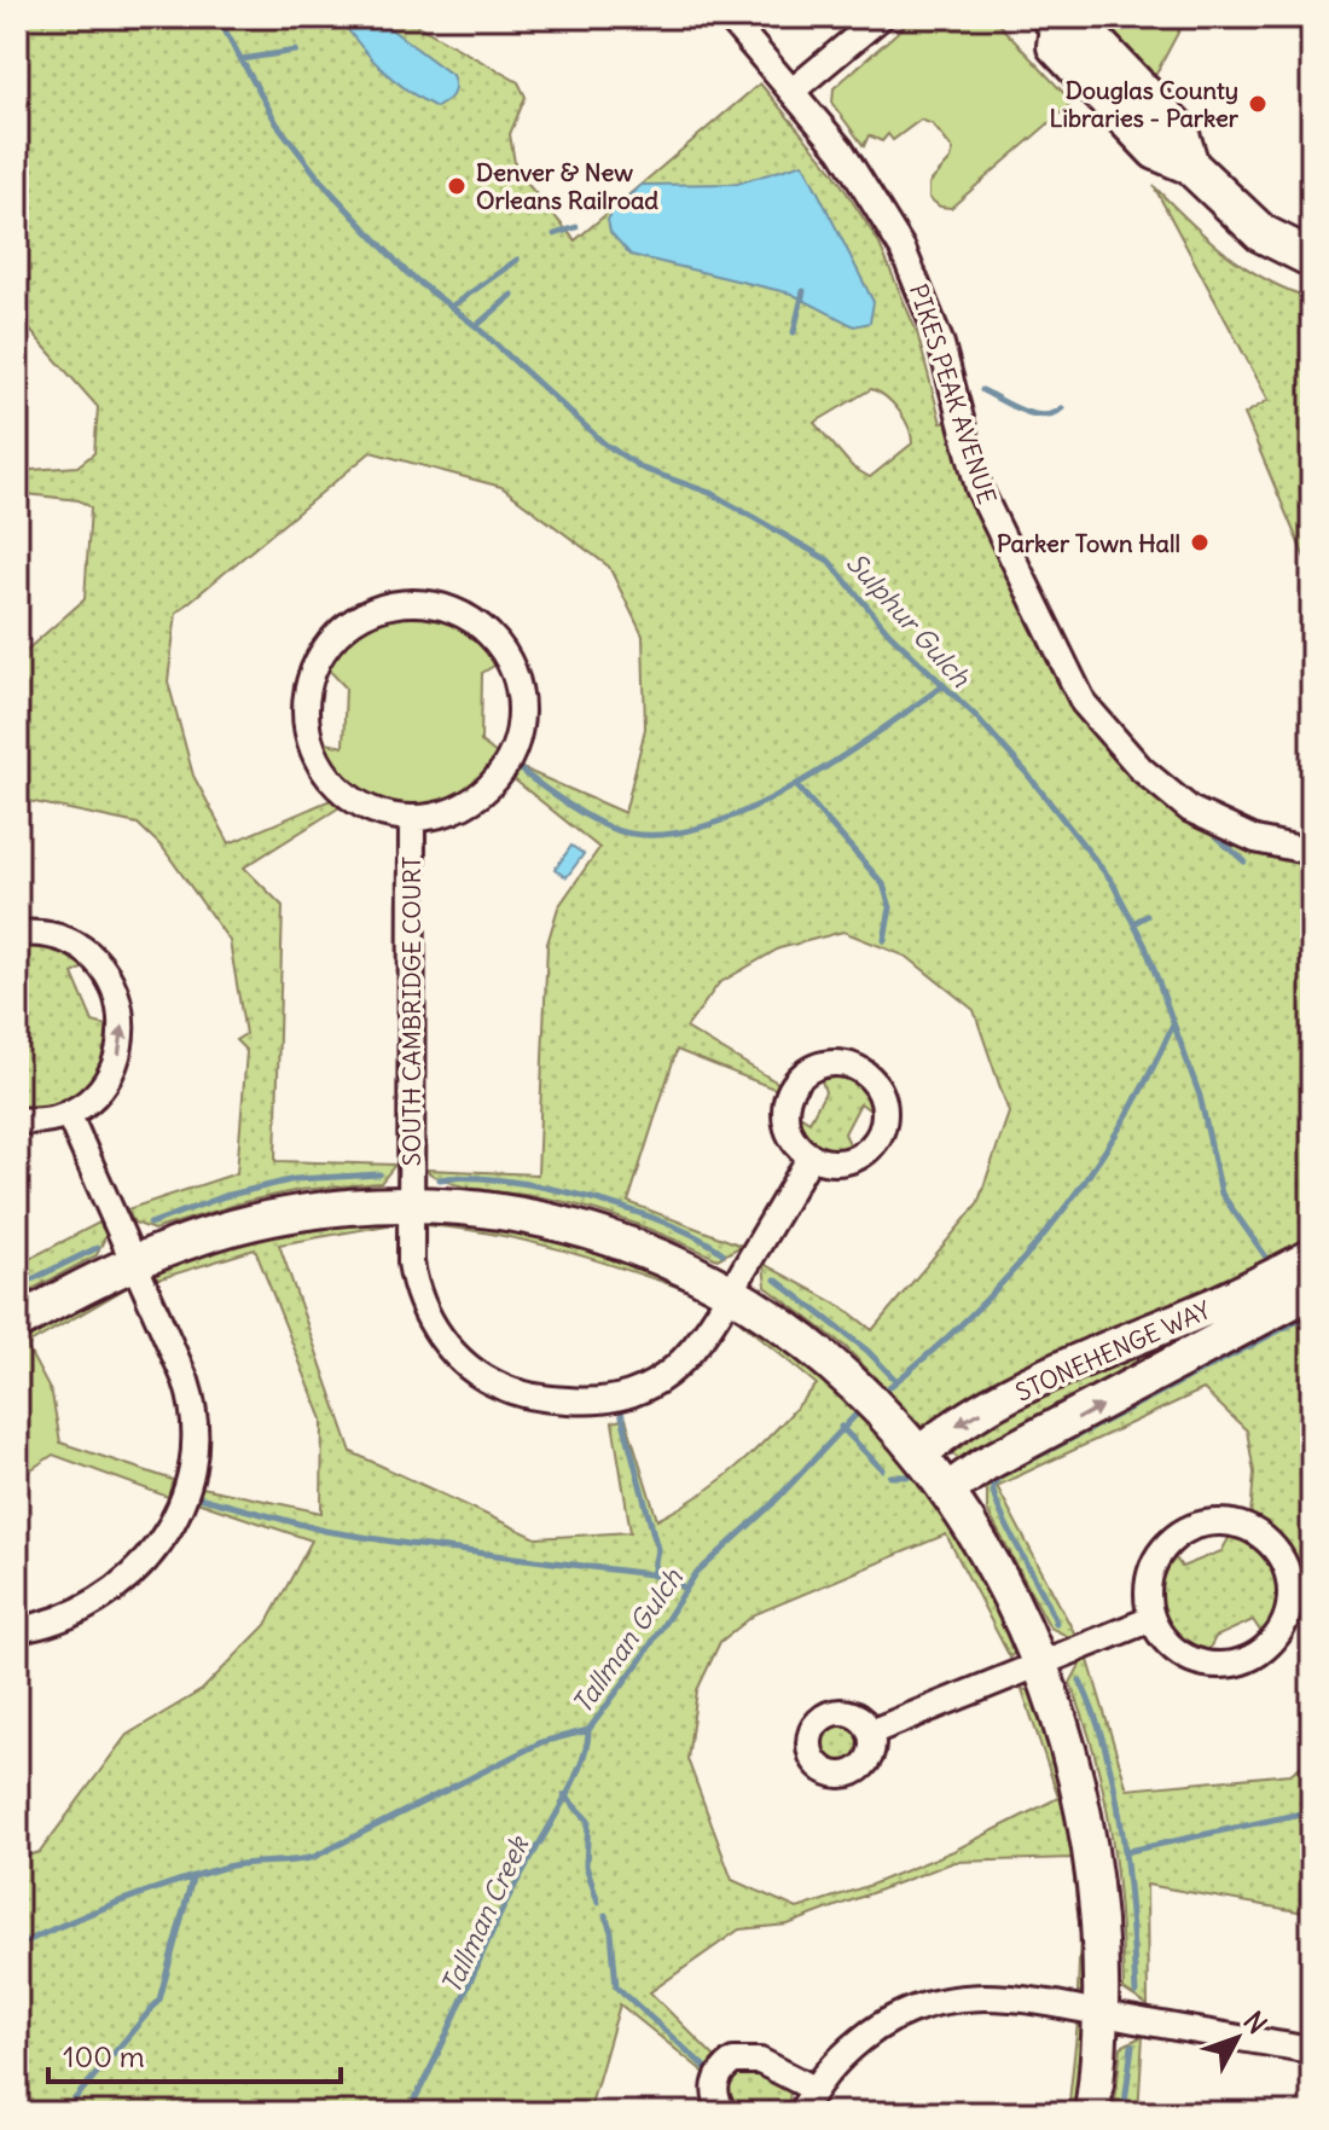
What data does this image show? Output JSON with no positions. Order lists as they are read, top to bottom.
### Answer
{
  "streets": {
    "street": ["PIKES PEAK AVENUE", "SOUTH CAMBRIDGE COURT", "STONEHENGE WAY"]
  },
  "water": ["Sulphur Gulch", "Tallman Gulch", "Tallman Creek"],
  "places": ["Douglas County Libraries - Parker", "Denver & New Orleans Railroad", "Parker Town Hall"],
  "scale_bar": "100 m",
  "north": "top right"
}
